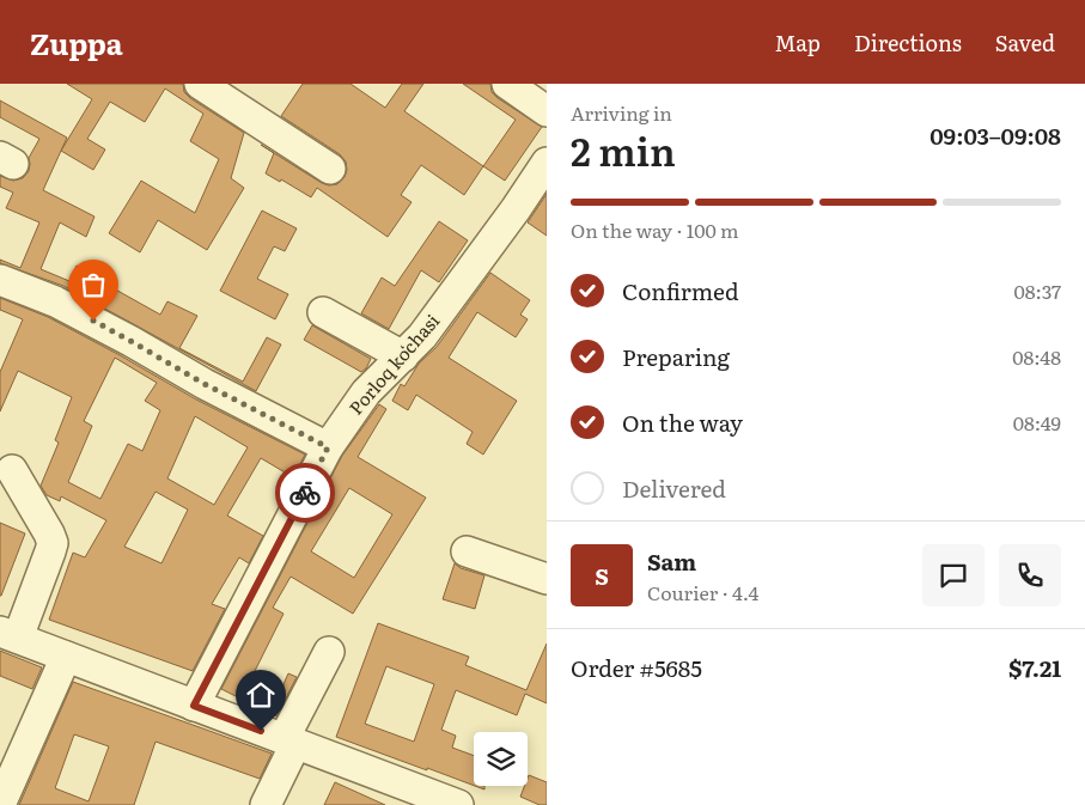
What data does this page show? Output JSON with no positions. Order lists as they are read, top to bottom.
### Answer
{
  "streets": {
    "street": ["Porloq koʻchasi"]
  },
  "page": {
    "header": "Zuppa",
    "nav": ["Map", "Directions", "Saved"],
    "heading": ["2 min", "Arriving in", "09:03–09:08"],
    "panel": [
      "Sam",
      "Courier · 4.4",
      "Order #5685",
      "$7.21"
    ],
    "bar": "On the way · 100 m",
    "list": [
      ["Confirmed", "08:37"],
      ["Preparing", "08:48"],
      ["On the way", "08:49"],
      "Delivered"
    ],
    "round": "S"
  }
}
